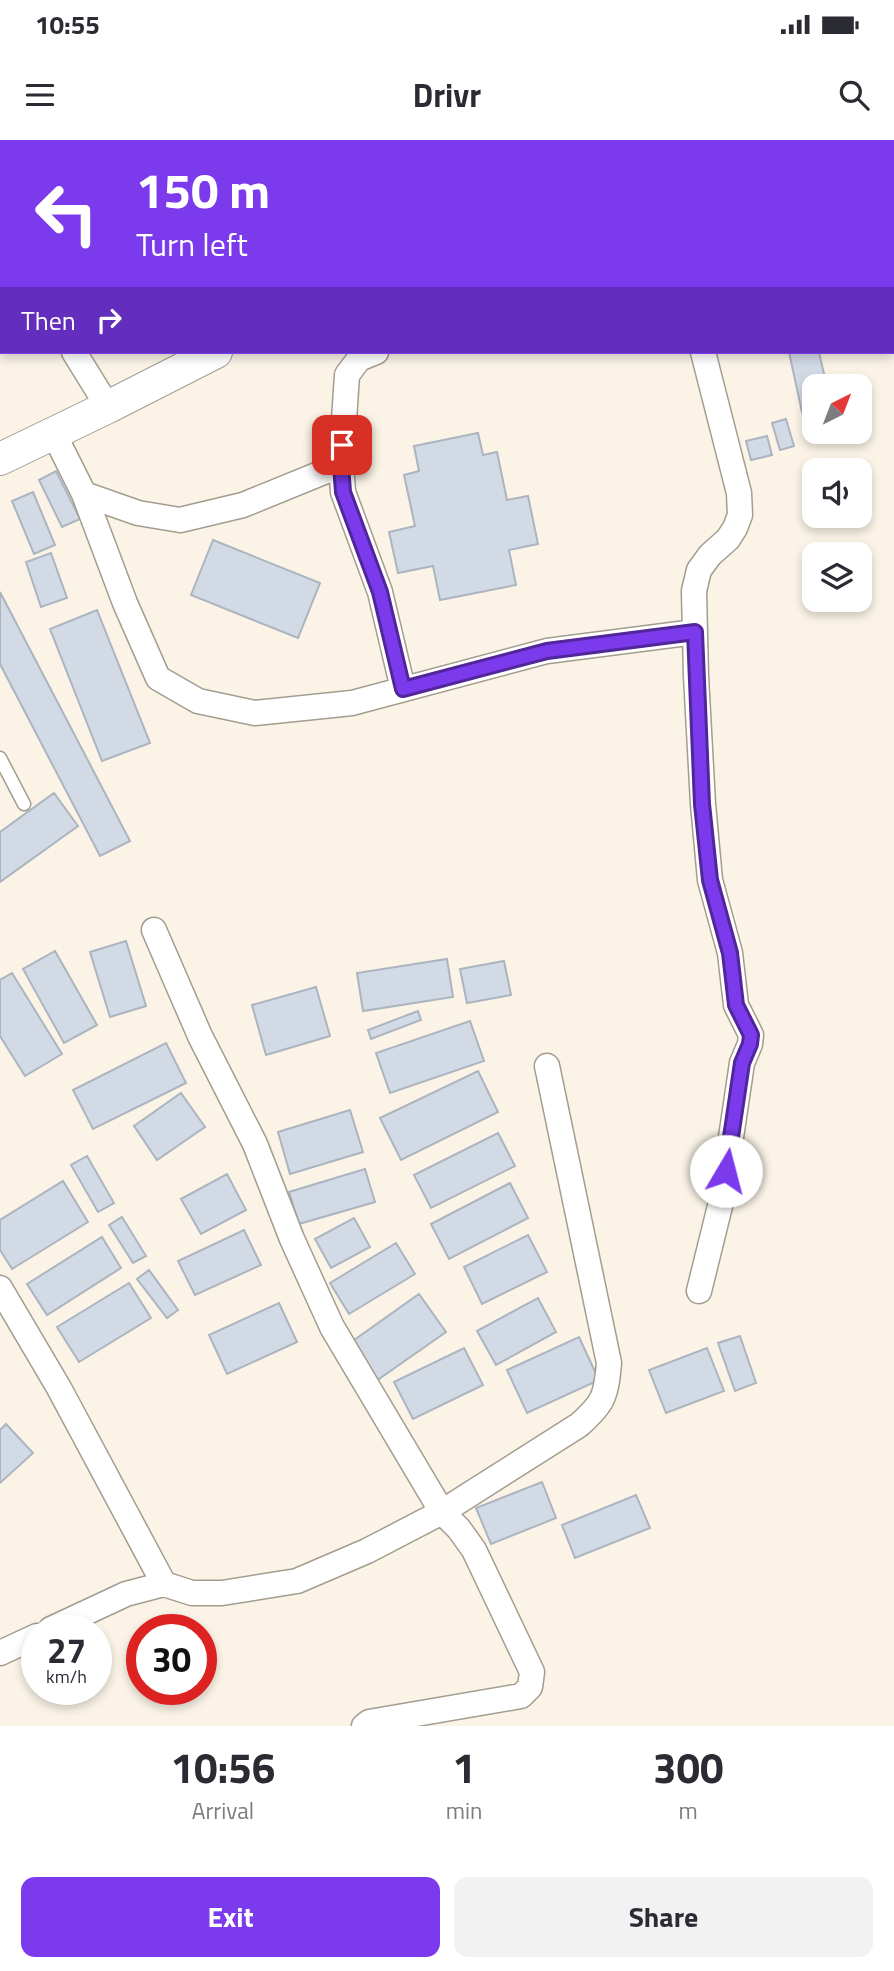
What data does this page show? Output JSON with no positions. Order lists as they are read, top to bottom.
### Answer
{
  "north": "top right",
  "page": {
    "status": "10:55",
    "header": "Drivr",
    "turn": ["150 m", "Turn left"],
    "then": "Then",
    "speed": "27 km/h",
    "limit": "30",
    "eta": [
      "10:56",
      "Arrival",
      "1",
      "min",
      "300",
      "m"
    ],
    "buttons": ["Exit", "Share"]
  }
}
